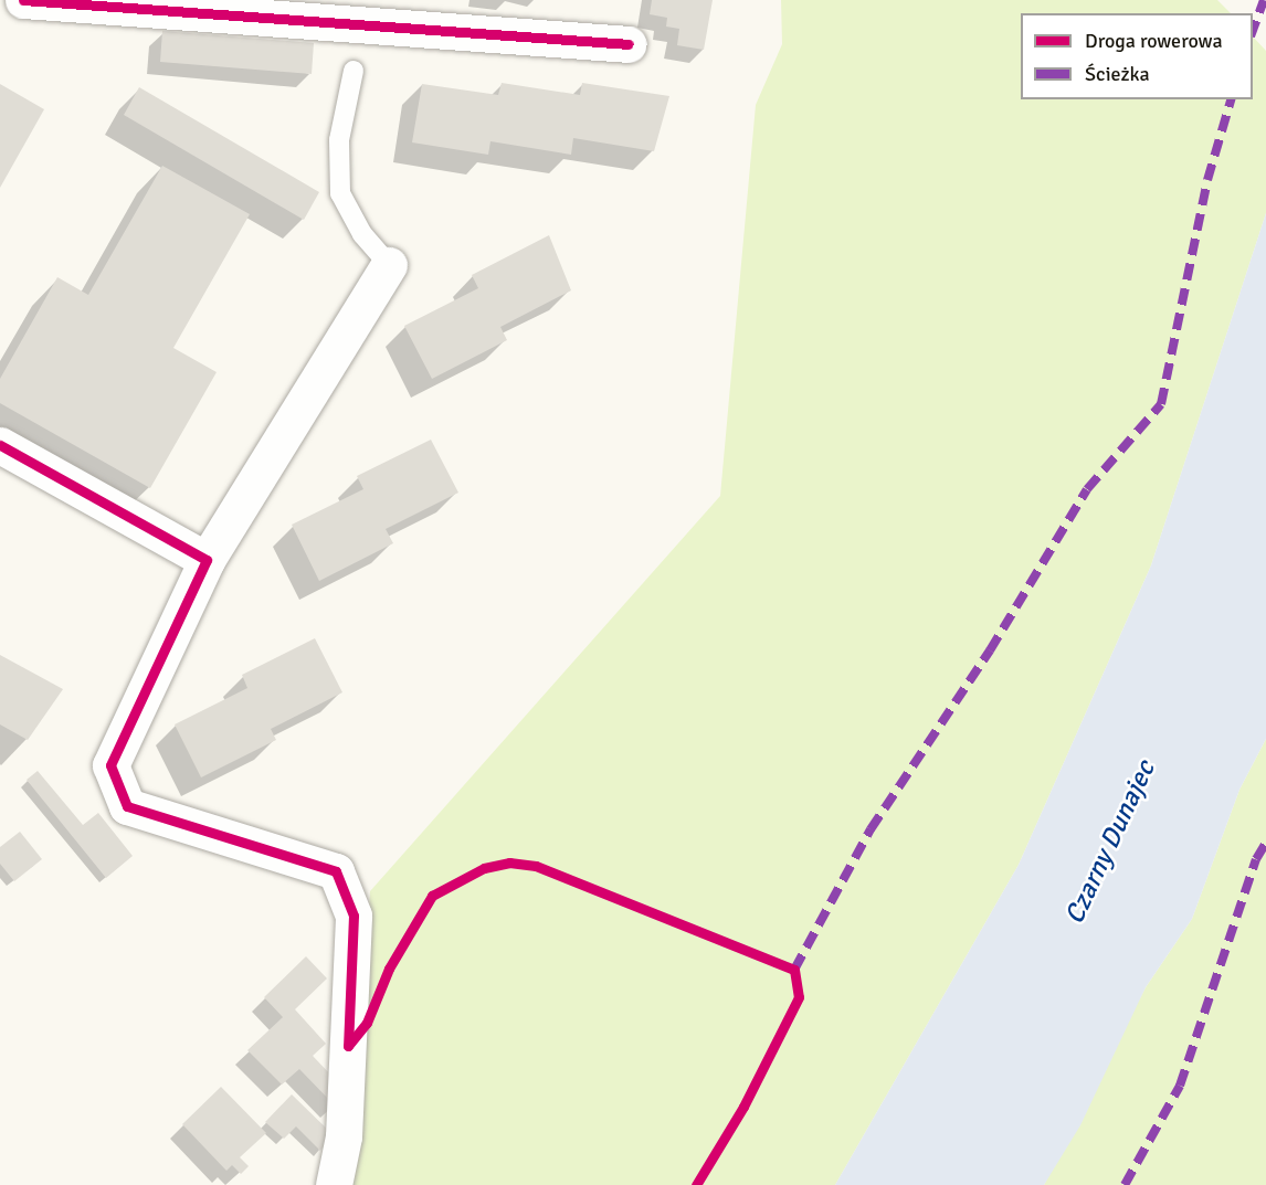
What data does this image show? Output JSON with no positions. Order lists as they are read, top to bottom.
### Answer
{
  "water": ["Czarny Dunajec"],
  "legend": ["Droga rowerowa", "Ścieżka"]
}
